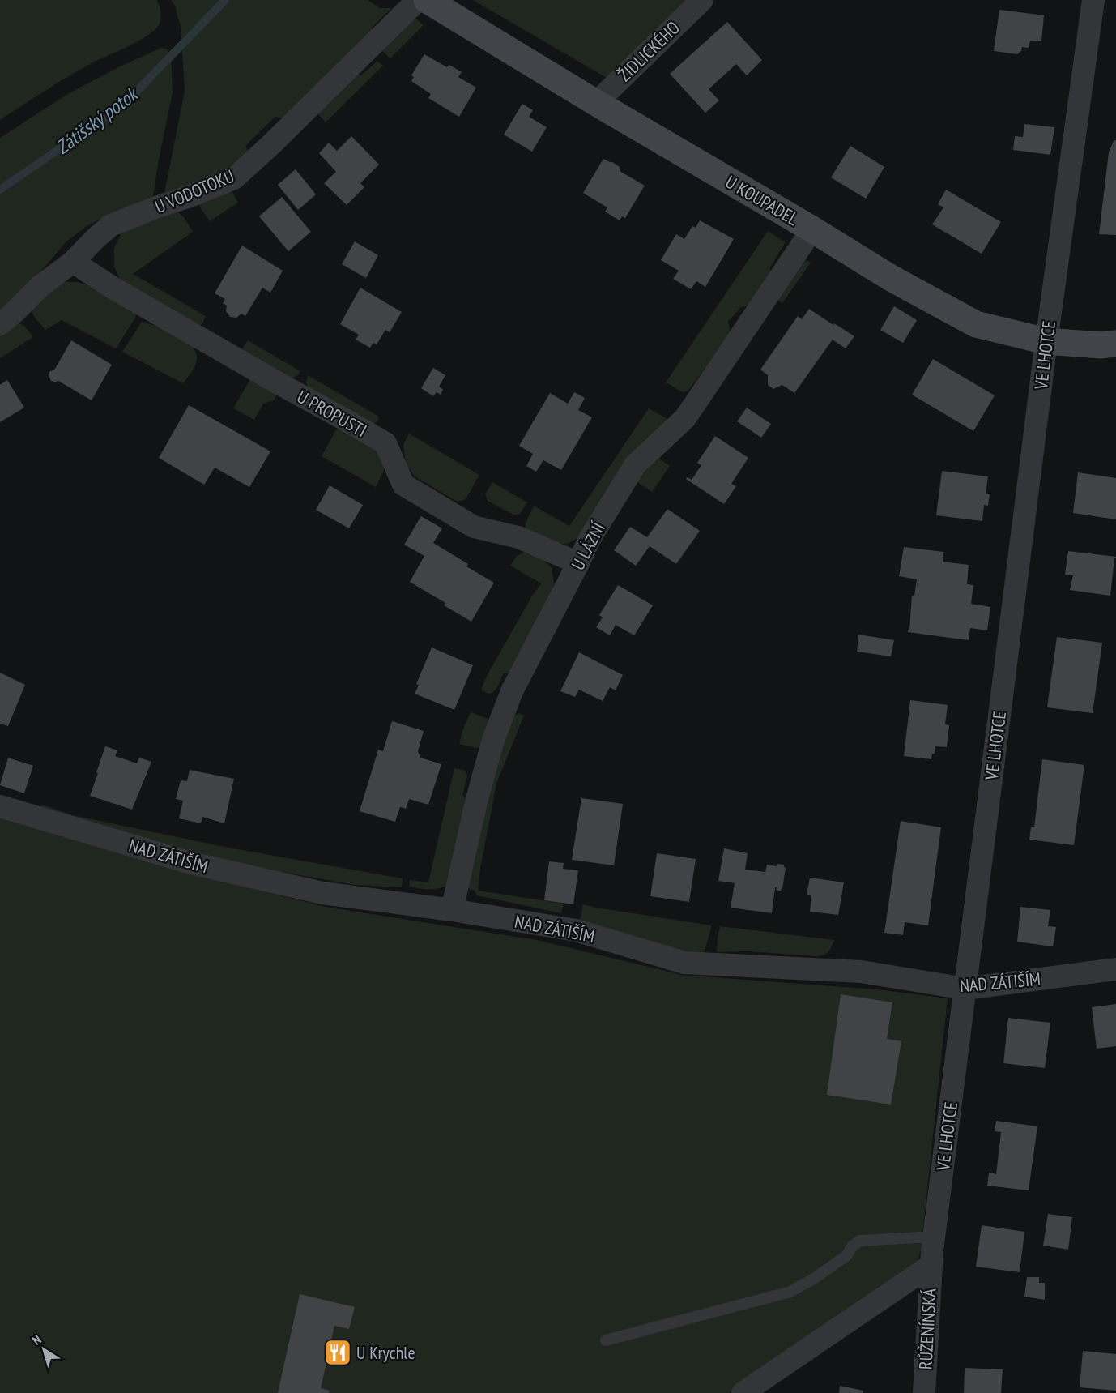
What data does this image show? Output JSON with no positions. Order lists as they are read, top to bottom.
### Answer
{
  "streets": {
    "street": [
      "ŽIDLICKÉHO",
      "U VODOTOKU",
      "U KOUPADEL",
      "VE LHOTCE",
      "U PROPUSTI",
      "U LÁZNÍ",
      "NAD ZÁTIŠÍM",
      "RŮŽENÍNSKÁ"
    ]
  },
  "crossings": [
    ["ŽIDLICKÉHO", "U KOUPADEL"],
    ["U VODOTOKU", "U PROPUSTI"],
    ["U KOUPADEL", "VE LHOTCE"],
    ["U KOUPADEL", "U LÁZNÍ"],
    ["VE LHOTCE", "NAD ZÁTIŠÍM"],
    ["VE LHOTCE", "RŮŽENÍNSKÁ"],
    ["U PROPUSTI", "U LÁZNÍ"],
    ["U LÁZNÍ", "NAD ZÁTIŠÍM"]
  ],
  "water": ["Zátišský potok"],
  "places": {
    "restaurant": ["U Krychle"]
  },
  "north": "top left"
}
